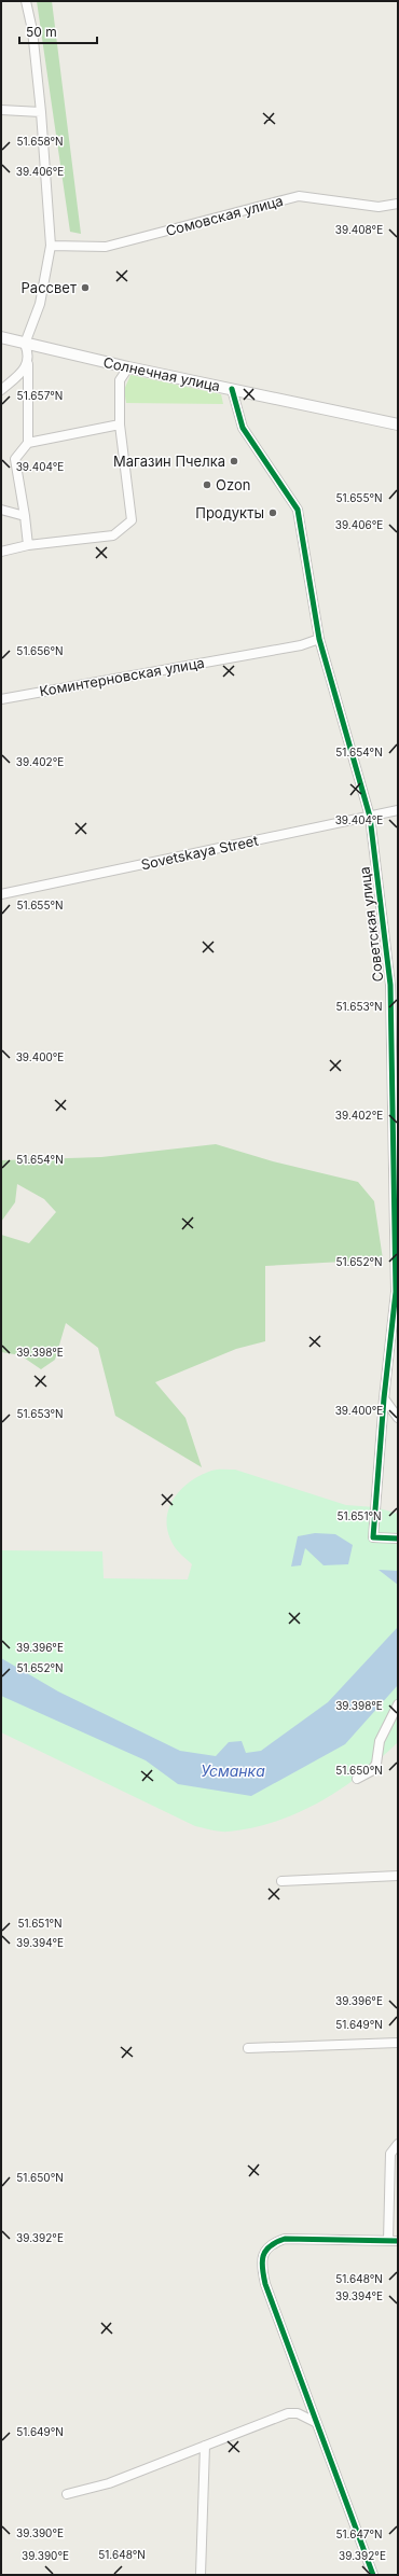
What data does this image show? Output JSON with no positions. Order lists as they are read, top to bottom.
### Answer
{
  "streets": {
    "street": [
      "Сомовская улица",
      "Солнечная улица",
      "Коминтерновская улица",
      "Sovetskaya Street",
      "Советская улица"
    ]
  },
  "crossings": [
    ["Солнечная улица", "Советская улица"],
    ["Коминтерновская улица", "Советская улица"],
    ["Sovetskaya Street", "Советская улица"]
  ],
  "water": ["Усманка"],
  "places": [
    "Рассвет",
    "Магазин Пчелка",
    "Ozon",
    "Продукты"
  ],
  "scale_bar": "50 m",
  "coordinates": [
    "51.658°N",
    "39.406°E",
    "39.408°E",
    "51.657°N",
    "39.404°E",
    "51.655°N",
    "51.656°N",
    "51.654°N",
    "39.402°E",
    "51.653°N",
    "39.400°E",
    "51.652°N",
    "39.398°E",
    "51.651°N",
    "39.396°E",
    "51.650°N",
    "39.394°E",
    "51.649°N",
    "39.392°E",
    "51.648°N",
    "39.390°E",
    "51.647°N"
  ]
}
